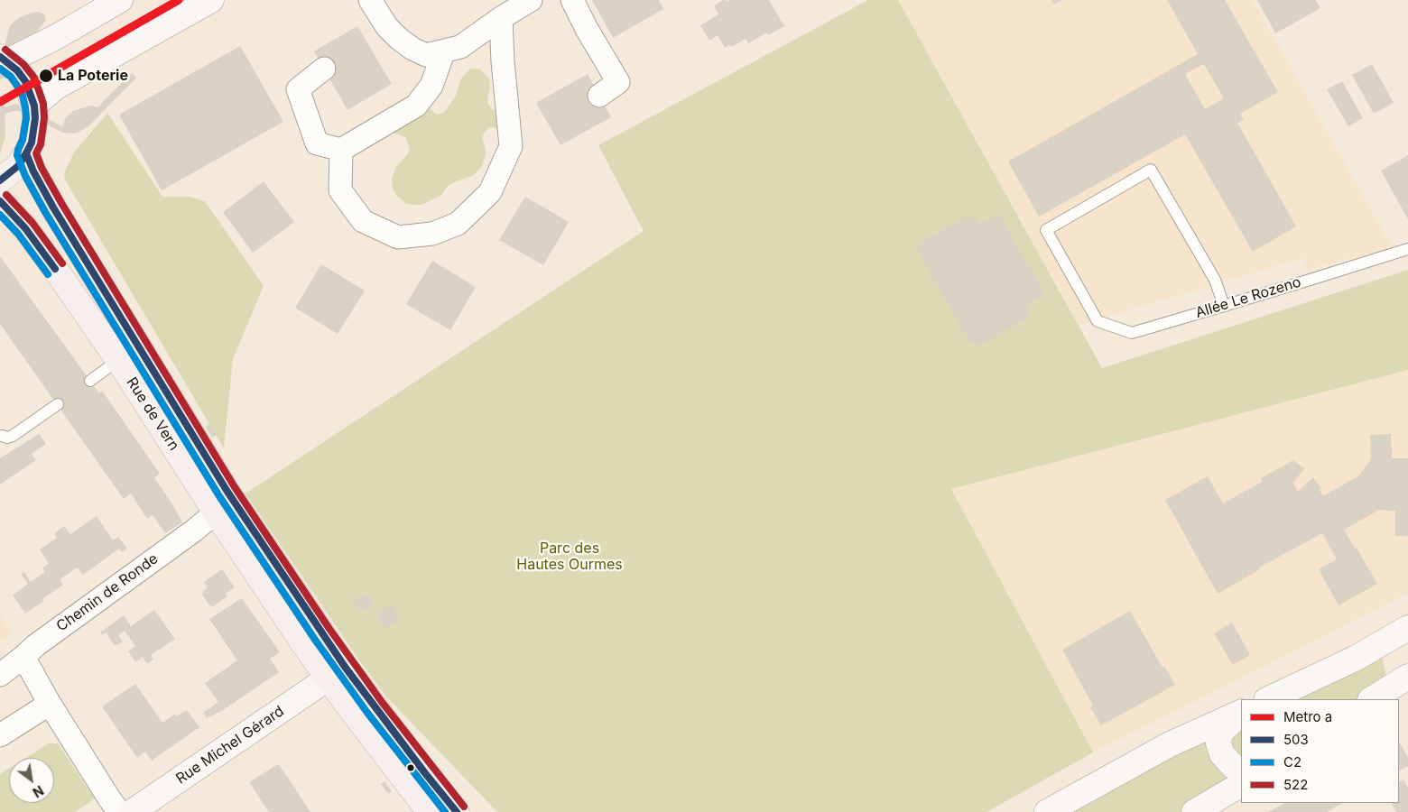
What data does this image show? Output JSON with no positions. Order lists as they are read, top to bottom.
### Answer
{
  "streets": {
    "main road": ["Rue de Vern"],
    "street": ["Chemin de Ronde", "Rue Michel Gérard"],
    "lane": ["Allée Le Rozeno"]
  },
  "crossings": [
    ["Rue de Vern", "Chemin de Ronde"],
    ["Rue de Vern", "Rue Michel Gérard"]
  ],
  "parks": ["Parc des Hautes Ourmes"],
  "places": ["La Poterie"],
  "lines": [
    "metro line a",
    "transit line 522",
    "transit line 503",
    "transit line C2"
  ],
  "legend": [
    "Metro a",
    "503",
    "C2",
    "522"
  ],
  "north": "bottom right"
}
